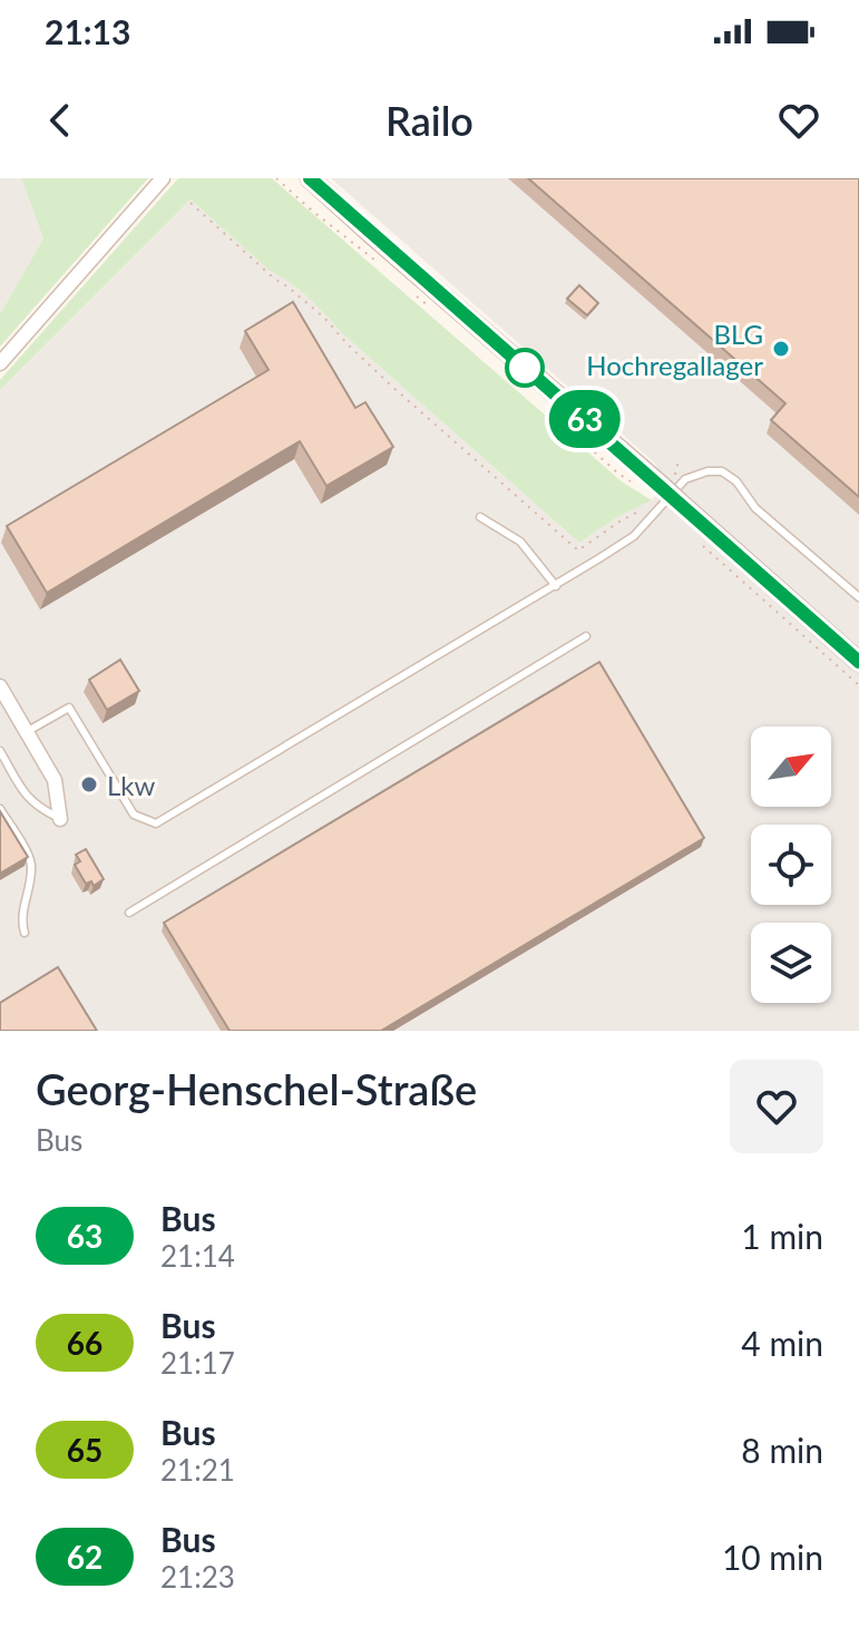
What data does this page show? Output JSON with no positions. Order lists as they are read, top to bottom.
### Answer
{
  "places": ["BLG Hochregallager", "Lkw"],
  "lines": ["bus line 63"],
  "north": "top right",
  "page": {
    "status": "21:13",
    "header": "Railo",
    "on_map": "63",
    "heading": ["Georg-Henschel-Straße", "Bus"],
    "list": [
      {
        "mark": "63",
        "name": "Bus",
        "note": "21:14",
        "value": "1 min"
      },
      {
        "mark": "66",
        "name": "Bus",
        "note": "21:17",
        "value": "4 min"
      },
      {
        "mark": "65",
        "name": "Bus",
        "note": "21:21",
        "value": "8 min"
      },
      {
        "mark": "62",
        "name": "Bus",
        "note": "21:23",
        "value": "10 min"
      }
    ]
  }
}
